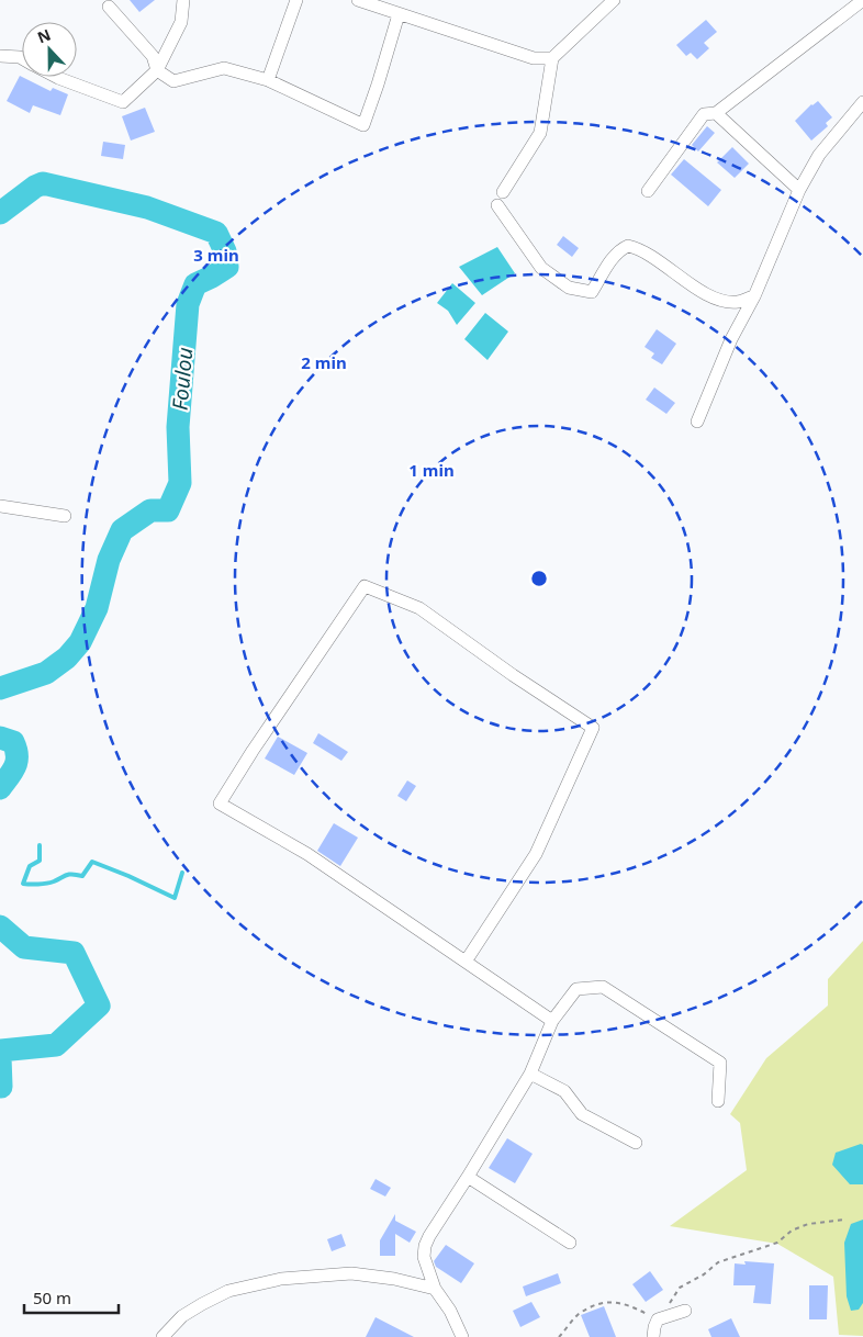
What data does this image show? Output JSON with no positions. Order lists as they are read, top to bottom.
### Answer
{
  "water": ["Foulou"],
  "scale_bar": "50 m",
  "north": "top",
  "rings": ["3 min", "2 min", "1 min"]
}
